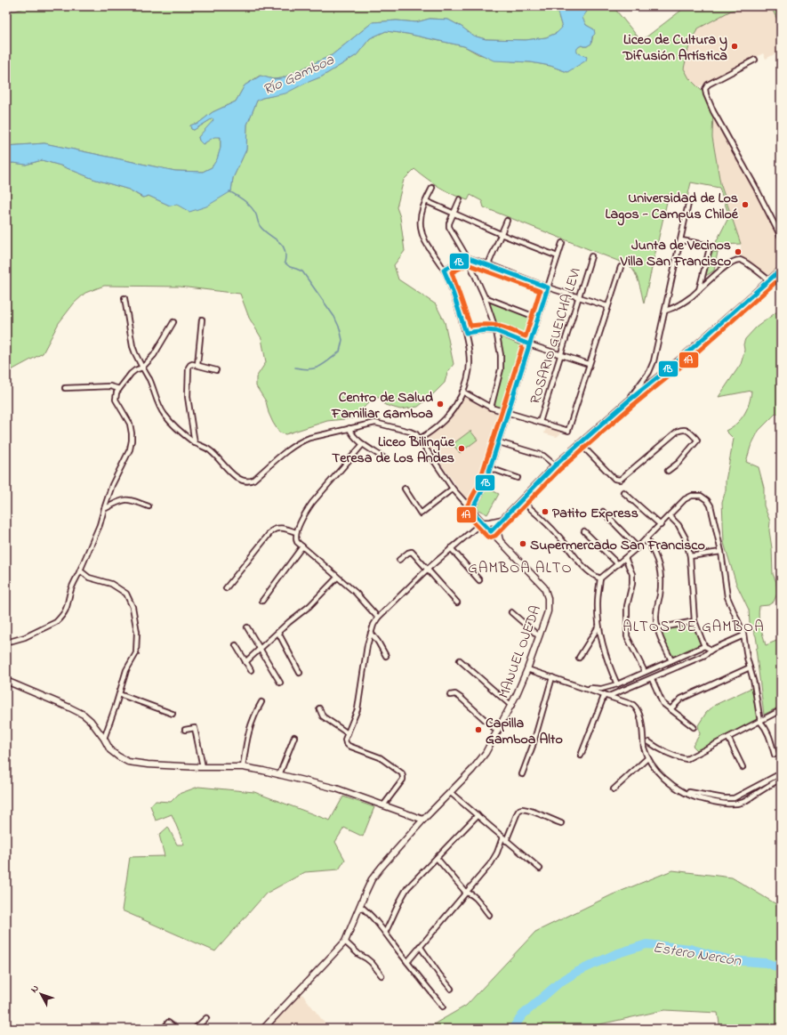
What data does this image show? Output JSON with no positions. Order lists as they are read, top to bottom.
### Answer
{
  "streets": {
    "street": ["ROSARIO GUEICHA LEVI", "MANUEL OJEDA"]
  },
  "districts": ["GAMBOA ALTO", "ALTOS DE GAMBOA"],
  "water": ["Río Gamboa", "Estero Nercón"],
  "places": [
    "Liceo de Cultura y Difusión Artística",
    "Universidad de Los Lagos - Campus Chiloé",
    "Junta de Vecinos Villa San Francisco",
    "Centro de Salud Familiar Gamboa",
    "Liceo Bilingüe Teresa de Los Andes",
    "Patito Express",
    "Supermercado San Francisco",
    "Capilla Gamboa Alto"
  ],
  "lines": ["transit line 1B", "transit line 1A"],
  "north": "top left"
}
